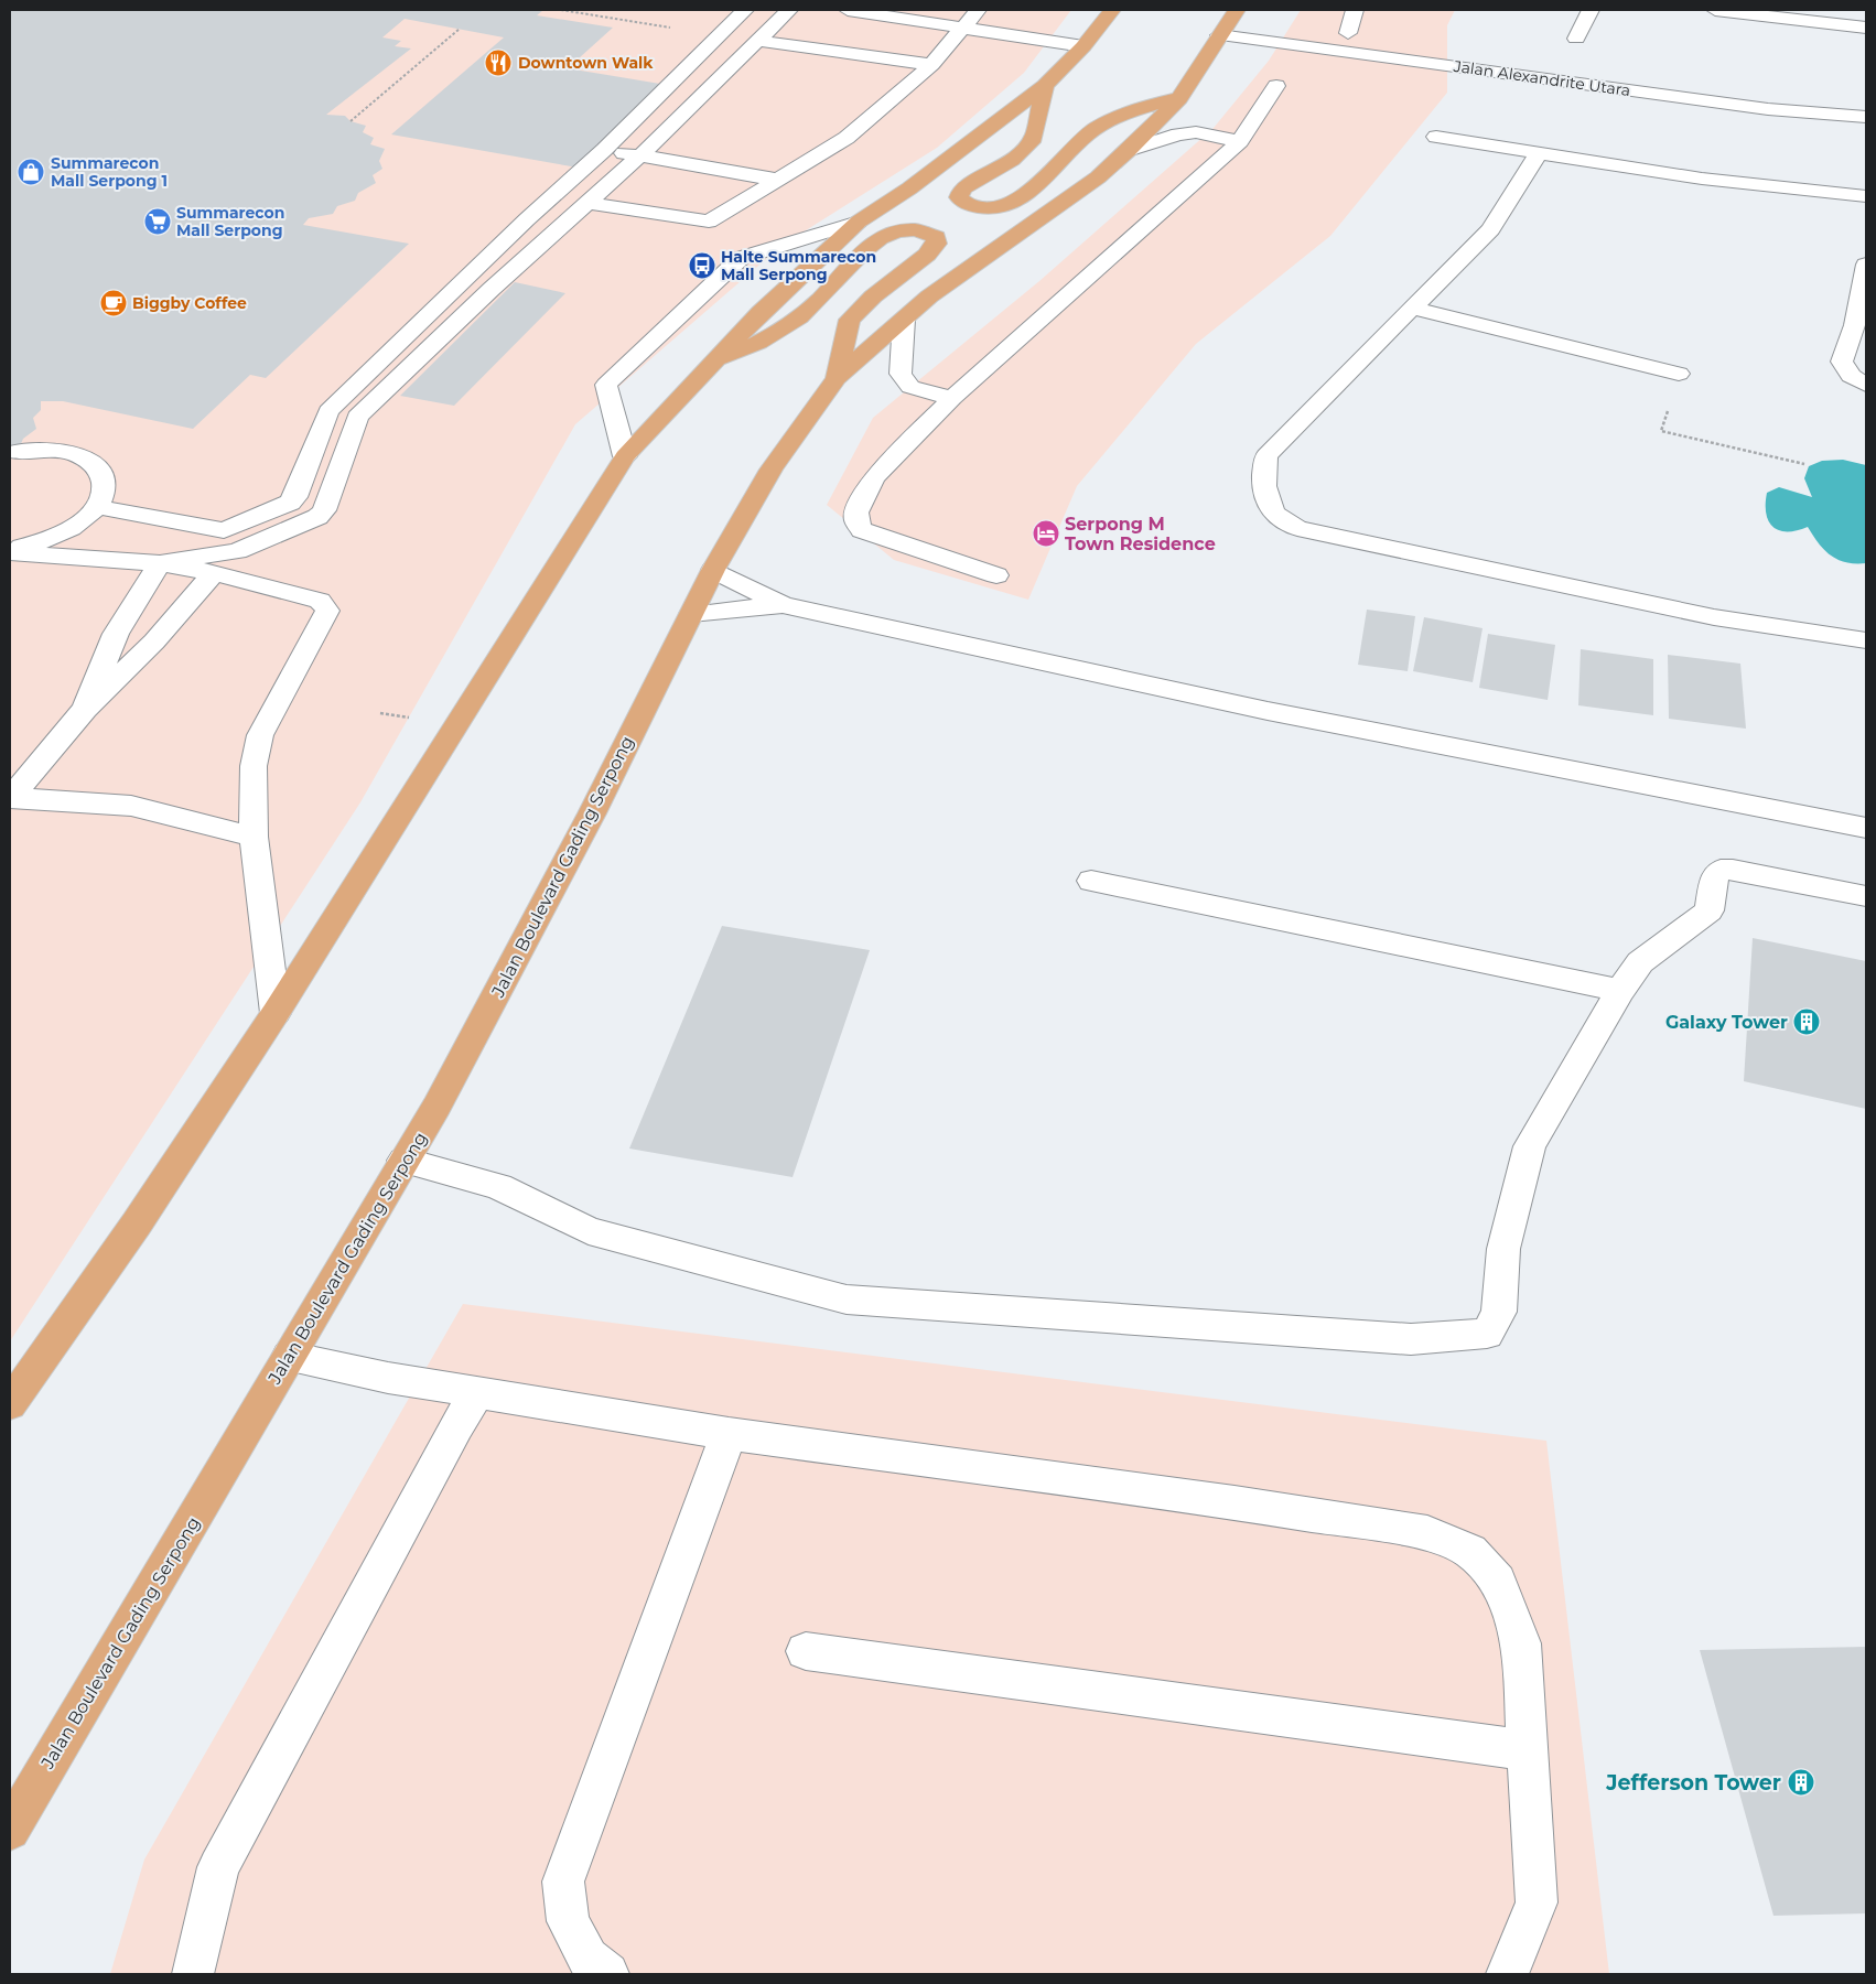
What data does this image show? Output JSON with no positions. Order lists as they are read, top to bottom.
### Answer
{
  "streets": {
    "main road": ["Jalan Boulevard Gading Serpong"],
    "street": ["Jalan Alexandrite Utara"]
  },
  "crossings": [
    ["Jalan Alexandrite Utara", "Jalan Boulevard Gading Serpong"]
  ],
  "places": {
    "restaurant": ["Downtown Walk"],
    "shop": ["Summarecon Mall Serpong 1"],
    "supermarket": ["Summarecon Mall Serpong"],
    "bus stop": ["Halte Summarecon Mall Serpong"],
    "cafe": ["Biggby Coffee"],
    "hotel": ["Serpong M Town Residence"],
    "building": ["Galaxy Tower", "Jefferson Tower"]
  }
}
